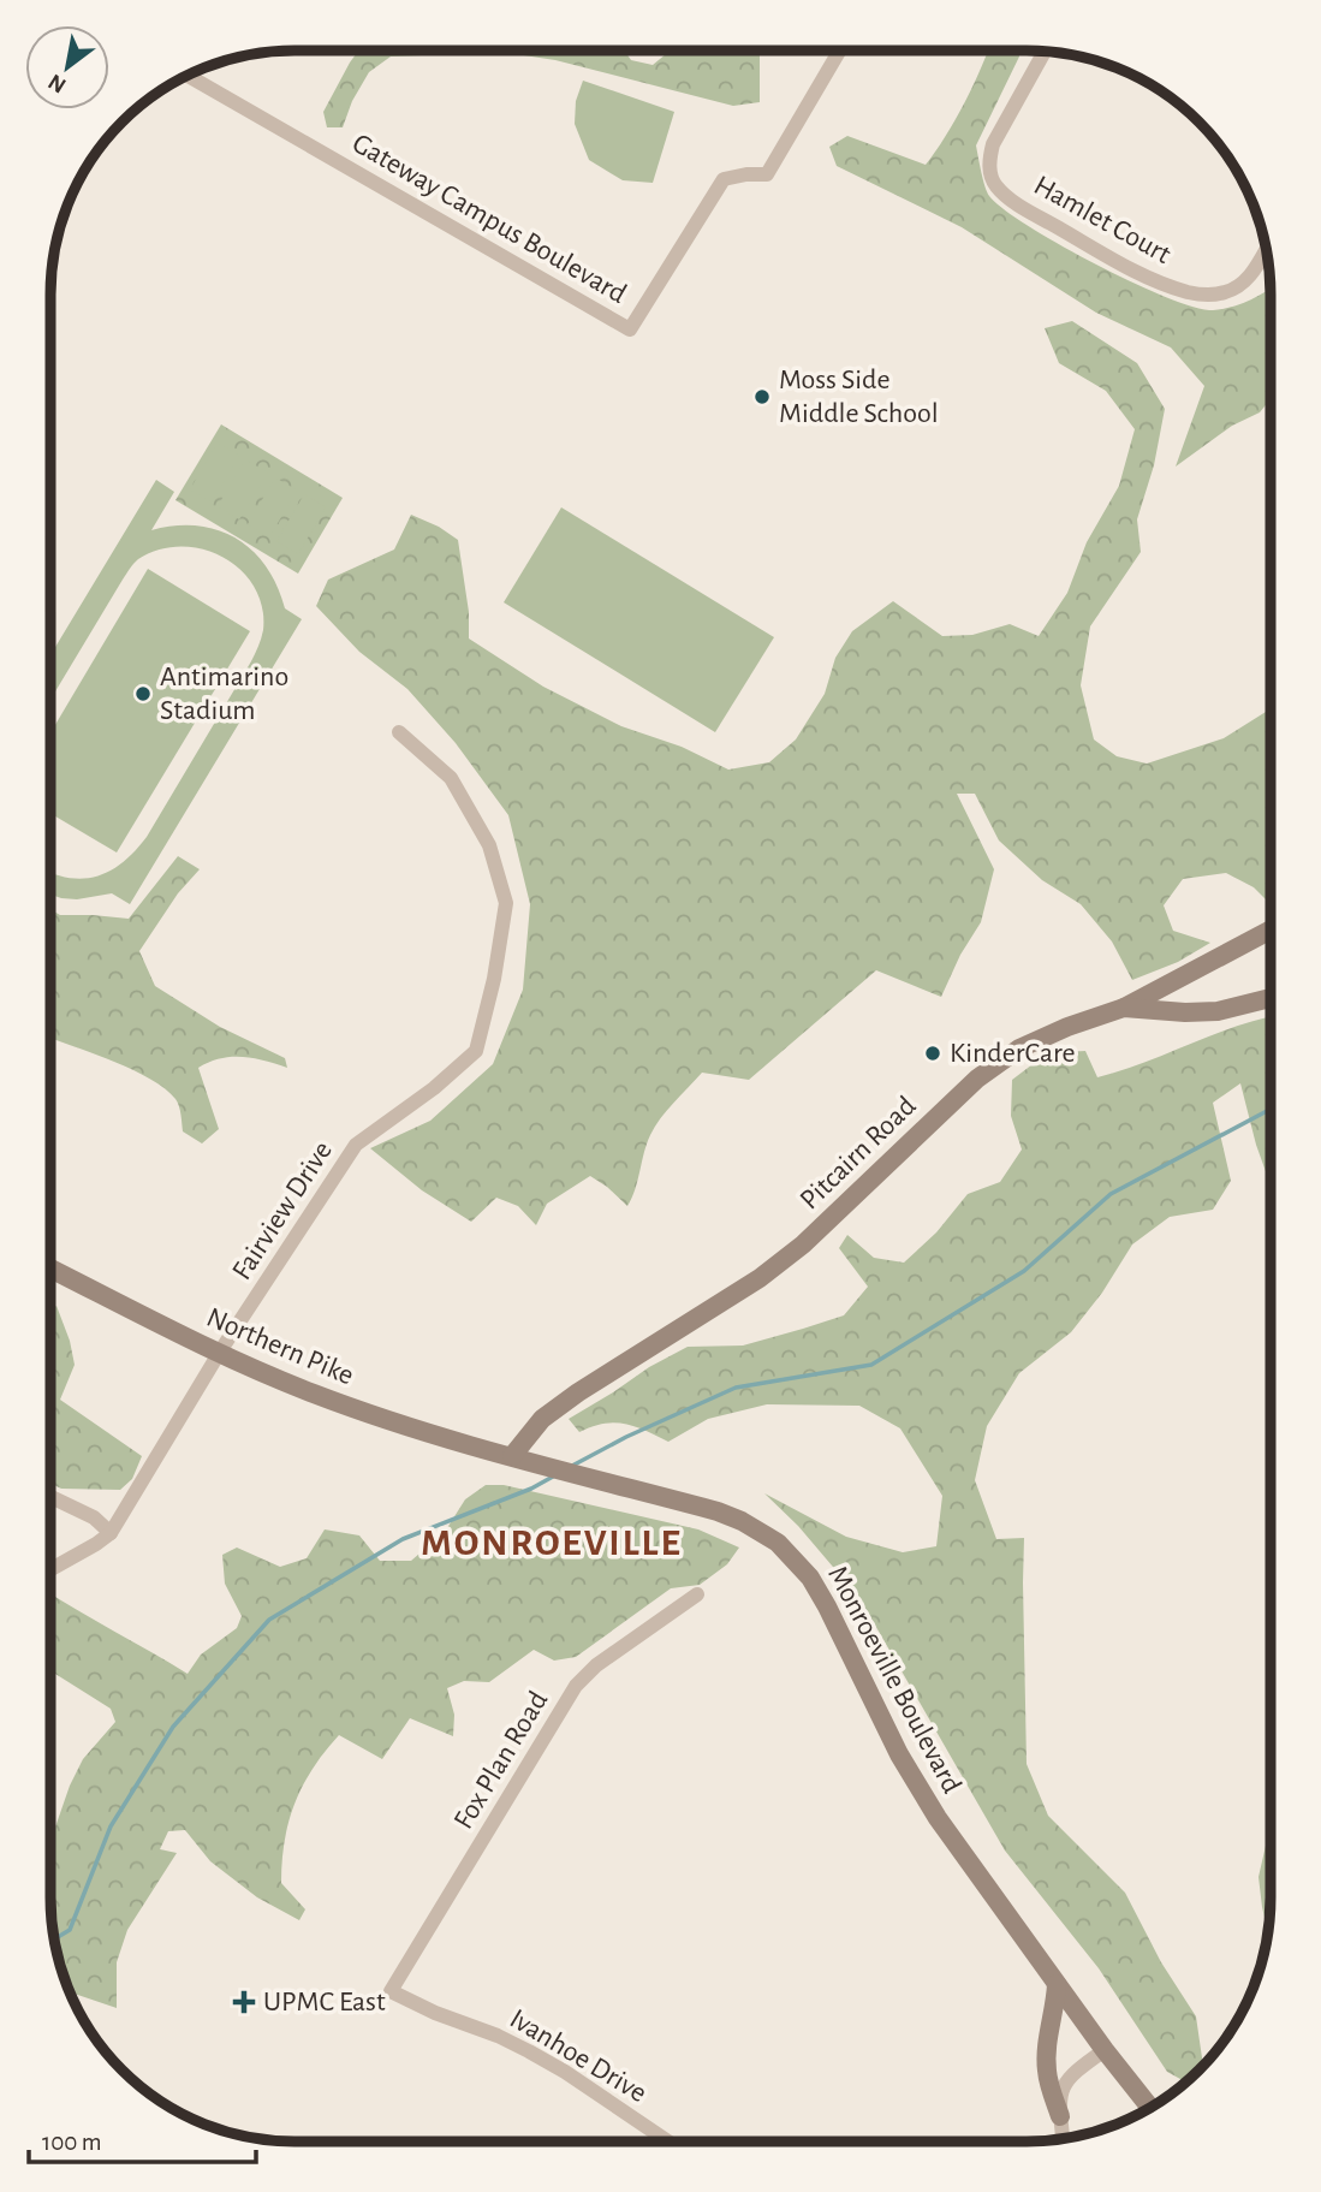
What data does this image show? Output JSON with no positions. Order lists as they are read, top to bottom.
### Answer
{
  "streets": {
    "main road": ["Pitcairn Road", "Northern Pike", "Monroeville Boulevard"],
    "street": [
      "Gateway Campus Boulevard",
      "Hamlet Court",
      "Fairview Drive",
      "Fox Plan Road",
      "Ivanhoe Drive"
    ]
  },
  "crossings": [
    ["Pitcairn Road", "Northern Pike"],
    ["Pitcairn Road", "Monroeville Boulevard"],
    ["Fairview Drive", "Northern Pike"],
    ["Northern Pike", "Monroeville Boulevard"],
    ["Fox Plan Road", "Ivanhoe Drive"]
  ],
  "districts": ["MONROEVILLE"],
  "places": {
    "other": ["Moss Side Middle School", "Antimarino Stadium", "KinderCare"],
    "health": ["UPMC East"]
  },
  "scale_bar": "100 m",
  "north": "bottom left"
}
